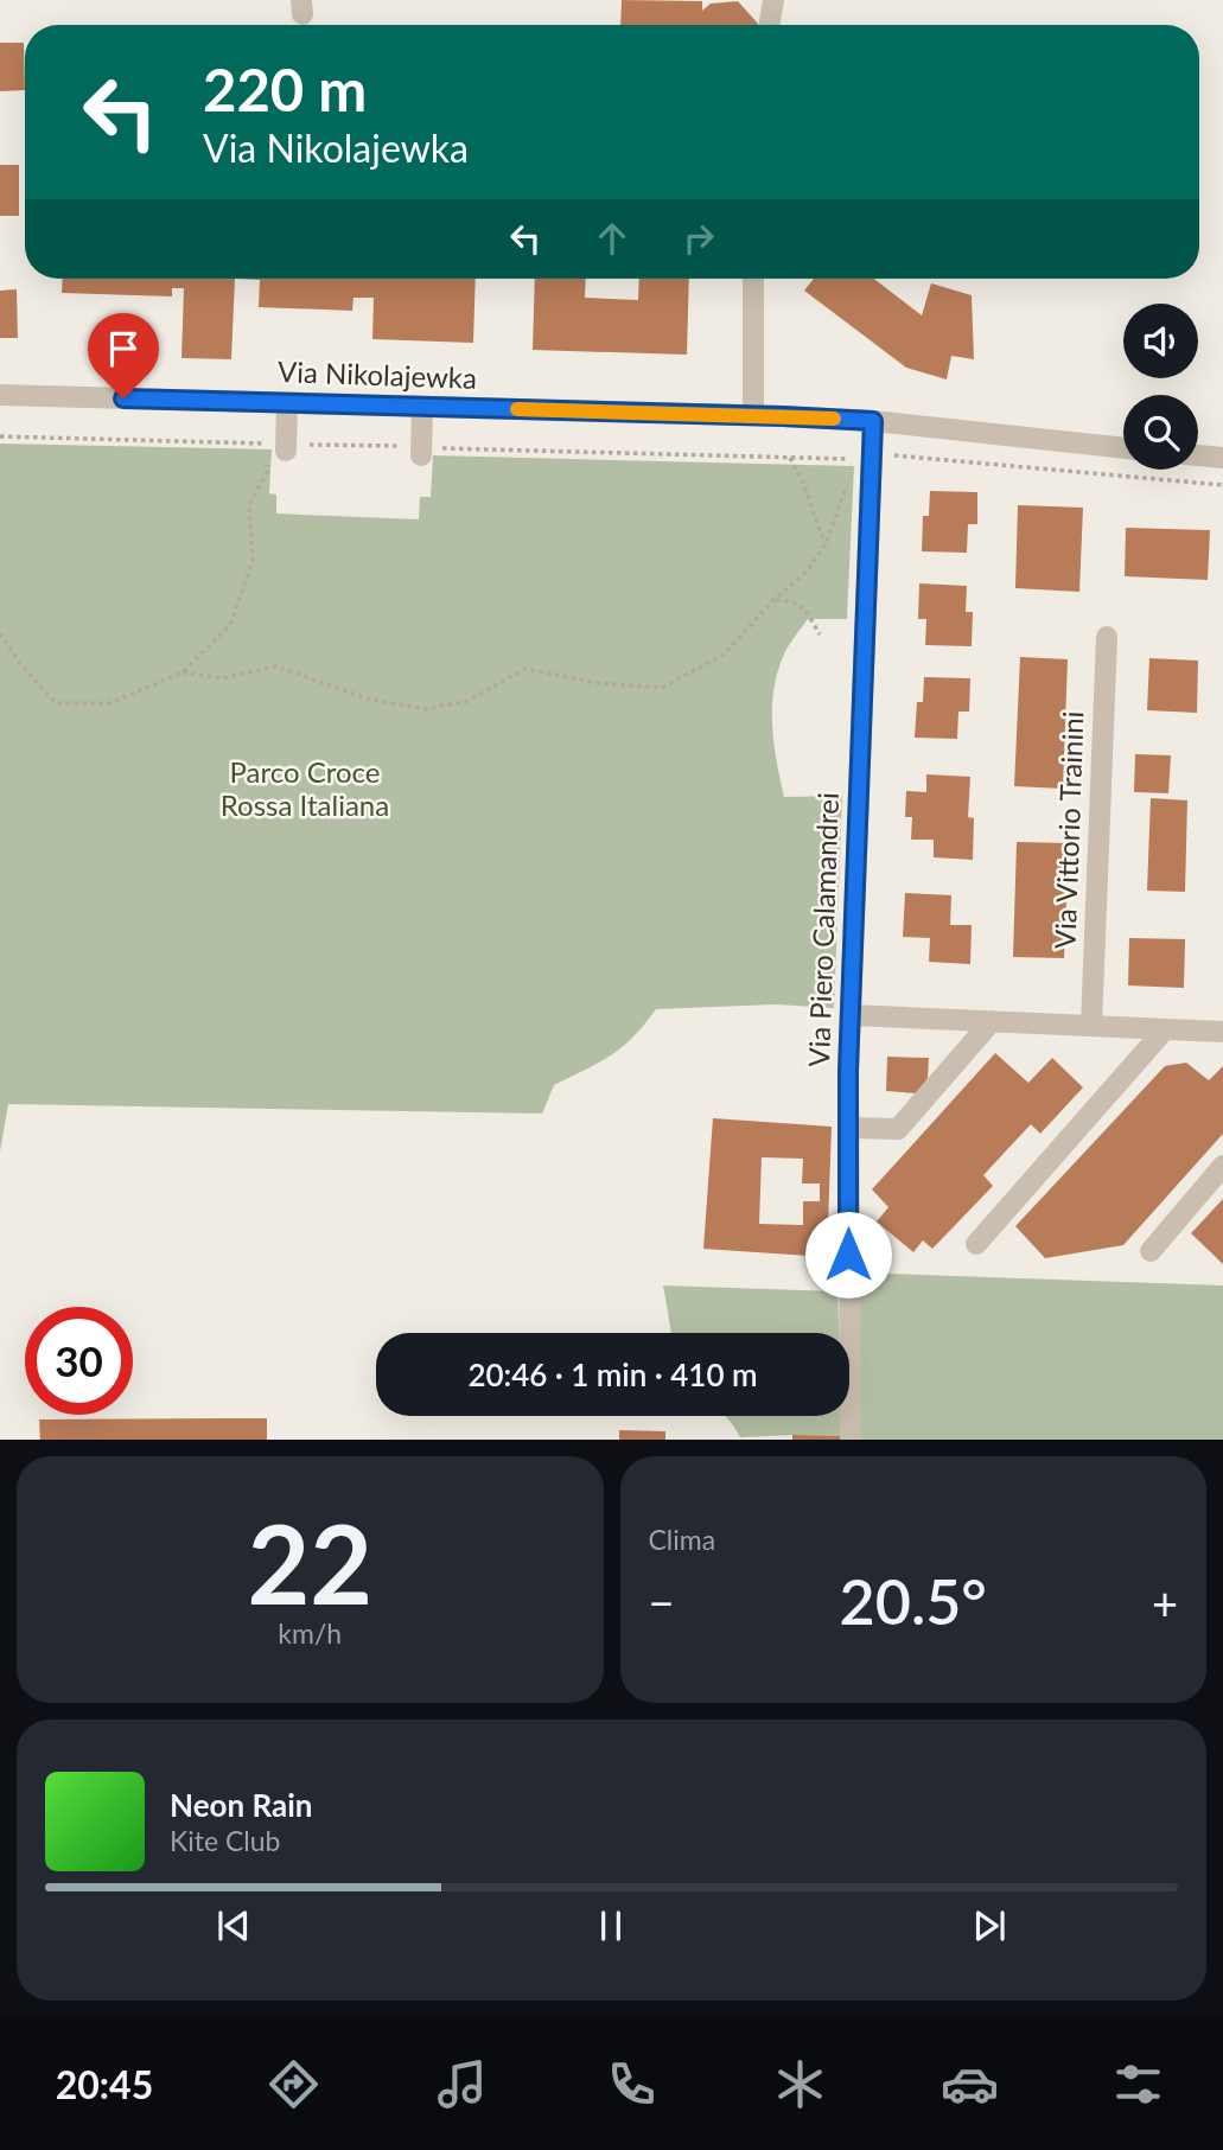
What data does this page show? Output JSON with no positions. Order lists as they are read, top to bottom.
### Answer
{
  "streets": {
    "street": ["Via Nikolajewka", "Via Vittorio Trainini", "Via Piero Calamandrei"]
  },
  "crossings": [
    ["Via Nikolajewka", "Via Piero Calamandrei"]
  ],
  "parks": ["Parco Croce Rossa Italiana"],
  "page": {
    "turn": ["220 m", "Via Nikolajewka"],
    "limit": "30",
    "trip": "20:46 · 1 min · 410 m",
    "tile": [
      ["22", "km/h"],
      "Clima"
    ],
    "heat": ["−", "20.5°", "+"],
    "song": ["Neon Rain", "Kite Club"],
    "tabs": "20:45"
  }
}
